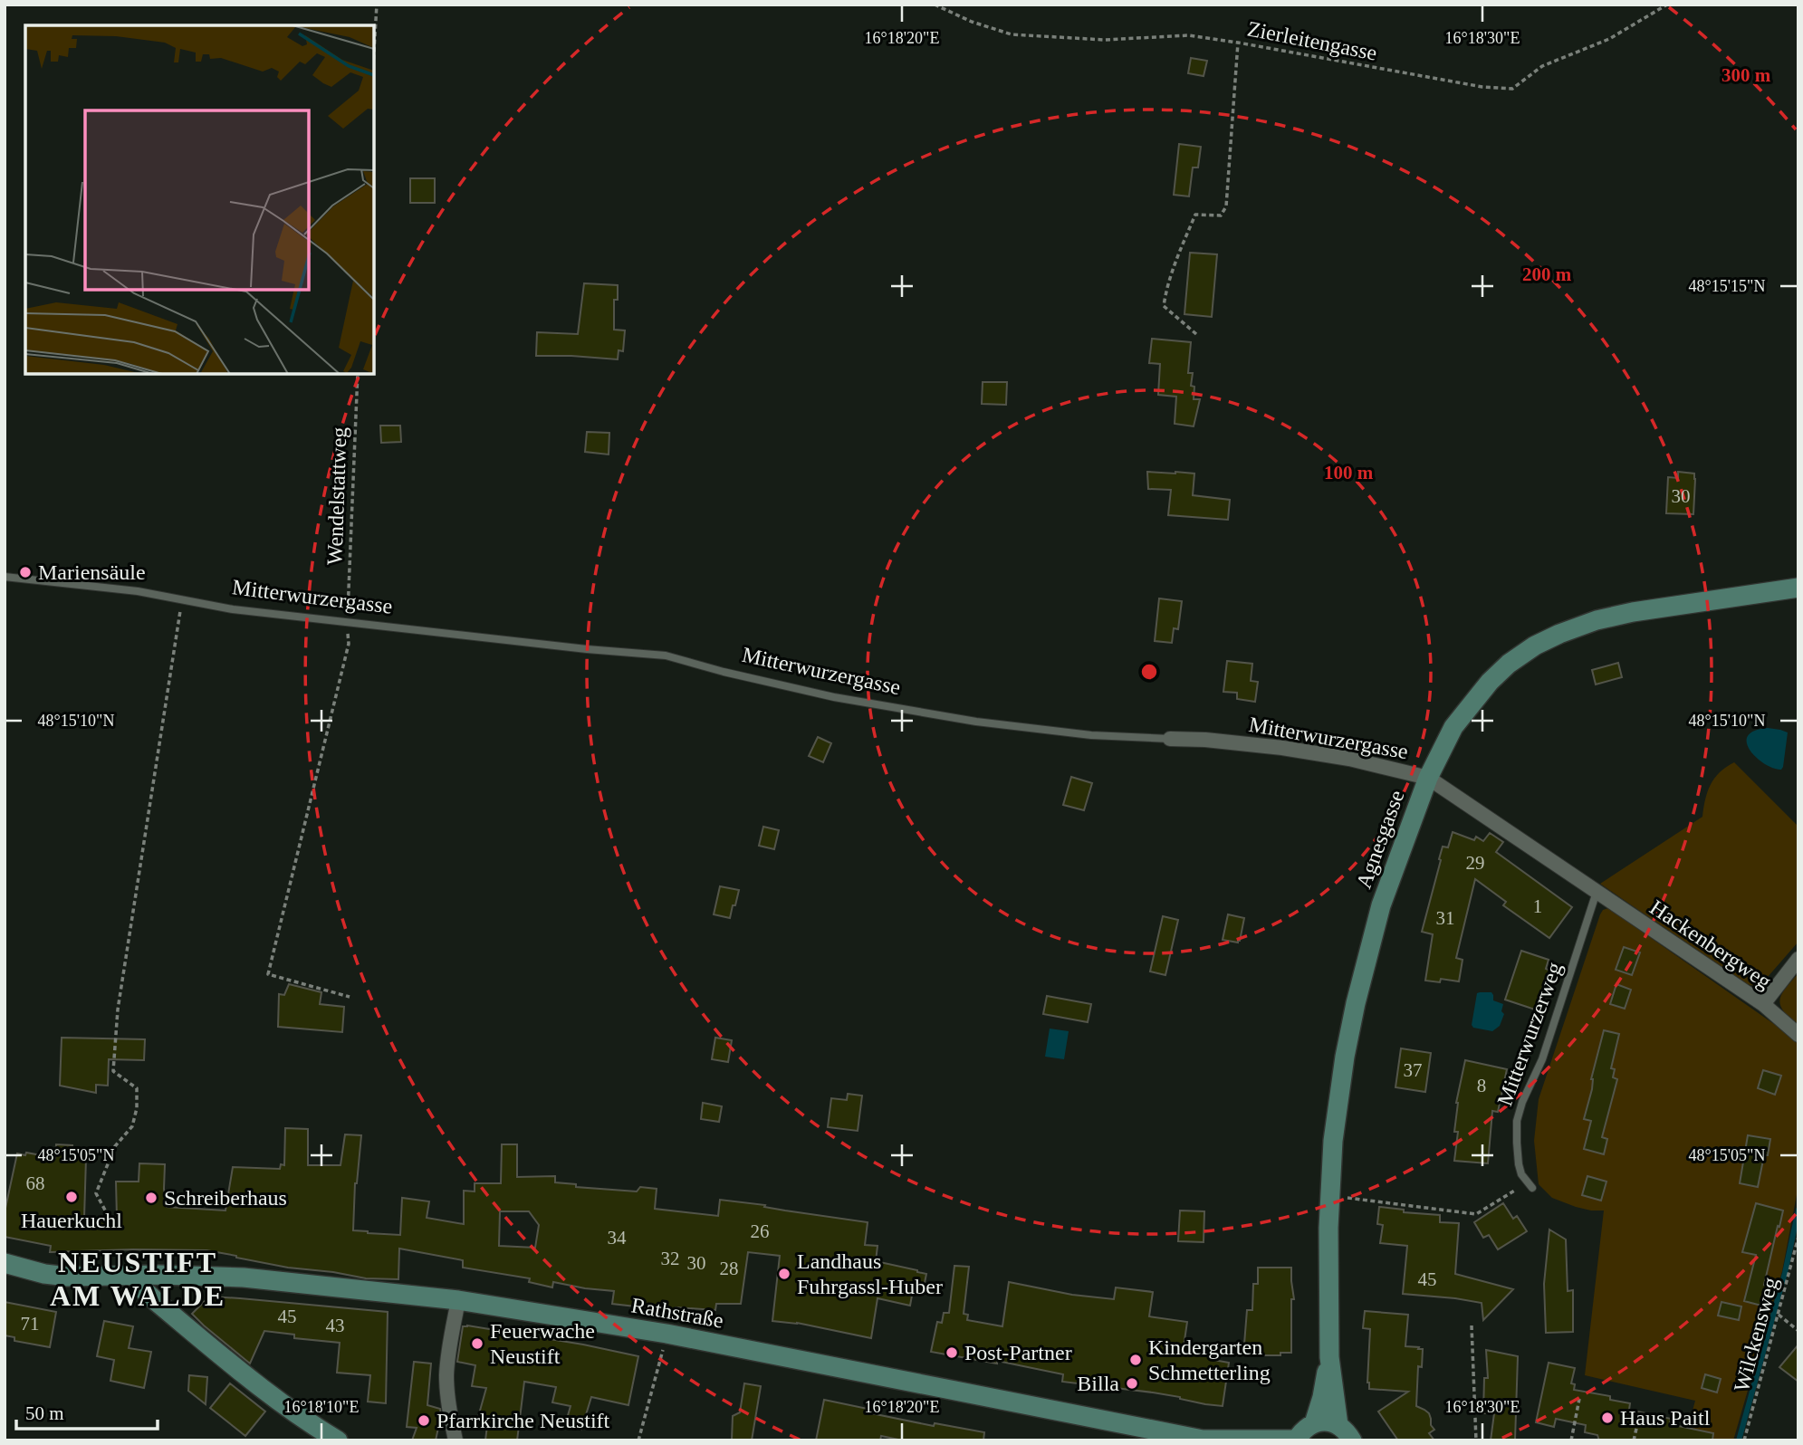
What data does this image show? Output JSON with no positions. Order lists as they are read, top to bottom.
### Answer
{
  "streets": {
    "street": [
      "Mitterwurzergasse",
      "Agnesgasse",
      "Hackenbergweg",
      "Rathstraße"
    ],
    "lane": ["Mitterwurzerweg"],
    "path": ["Zierleitengasse", "Wendelstattweg", "Wilckensweg"]
  },
  "crossings": [
    ["Wendelstattweg", "Mitterwurzergasse"],
    ["Mitterwurzergasse", "Agnesgasse"],
    ["Mitterwurzergasse", "Hackenbergweg"],
    ["Mitterwurzergasse", "Mitterwurzerweg"],
    ["Agnesgasse", "Rathstraße"],
    ["Hackenbergweg", "Mitterwurzerweg"]
  ],
  "districts": ["NEUSTIFT AM WALDE"],
  "places": [
    "Mariensäule",
    "Hauerkuchl",
    "Schreiberhaus",
    "Landhaus Fuhrgassl-Huber",
    "Feuerwache Neustift",
    "Post-Partner",
    "Kindergarten Schmetterling",
    "Billa",
    "Haus Paitl",
    "Pfarrkirche Neustift"
  ],
  "house_numbers": [
    "30",
    "29",
    "1",
    "31",
    "37",
    "8",
    "68",
    "26",
    "34",
    "32",
    "30",
    "28",
    "45",
    "45",
    "71",
    "43"
  ],
  "scale_bar": "50 m",
  "coordinates": [
    "16°18'20\"E",
    "16°18'30\"E",
    "48°15'15\"N",
    "48°15'10\"N",
    "48°15'05\"N",
    "16°18'10\"E"
  ],
  "rings": ["300 m", "200 m", "100 m"]
}
